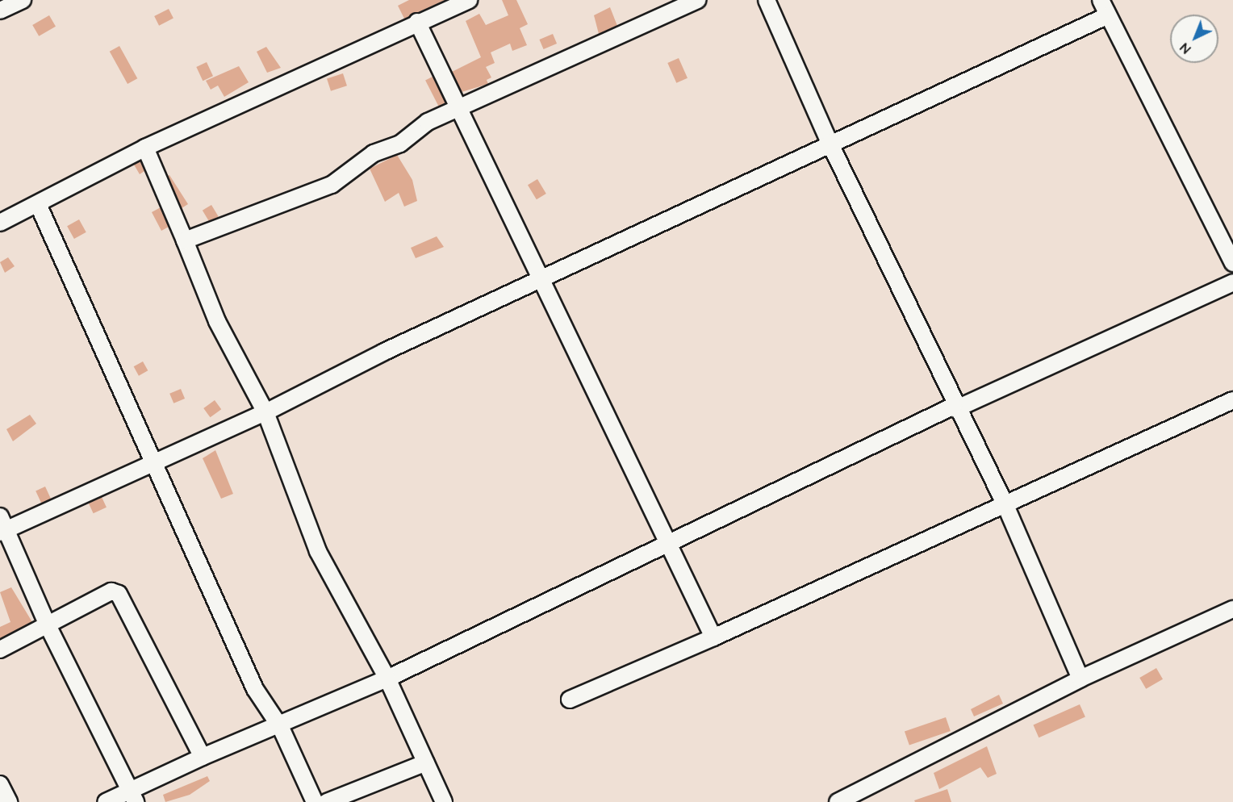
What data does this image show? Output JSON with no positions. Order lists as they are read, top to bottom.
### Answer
{
  "north": "bottom left"
}
